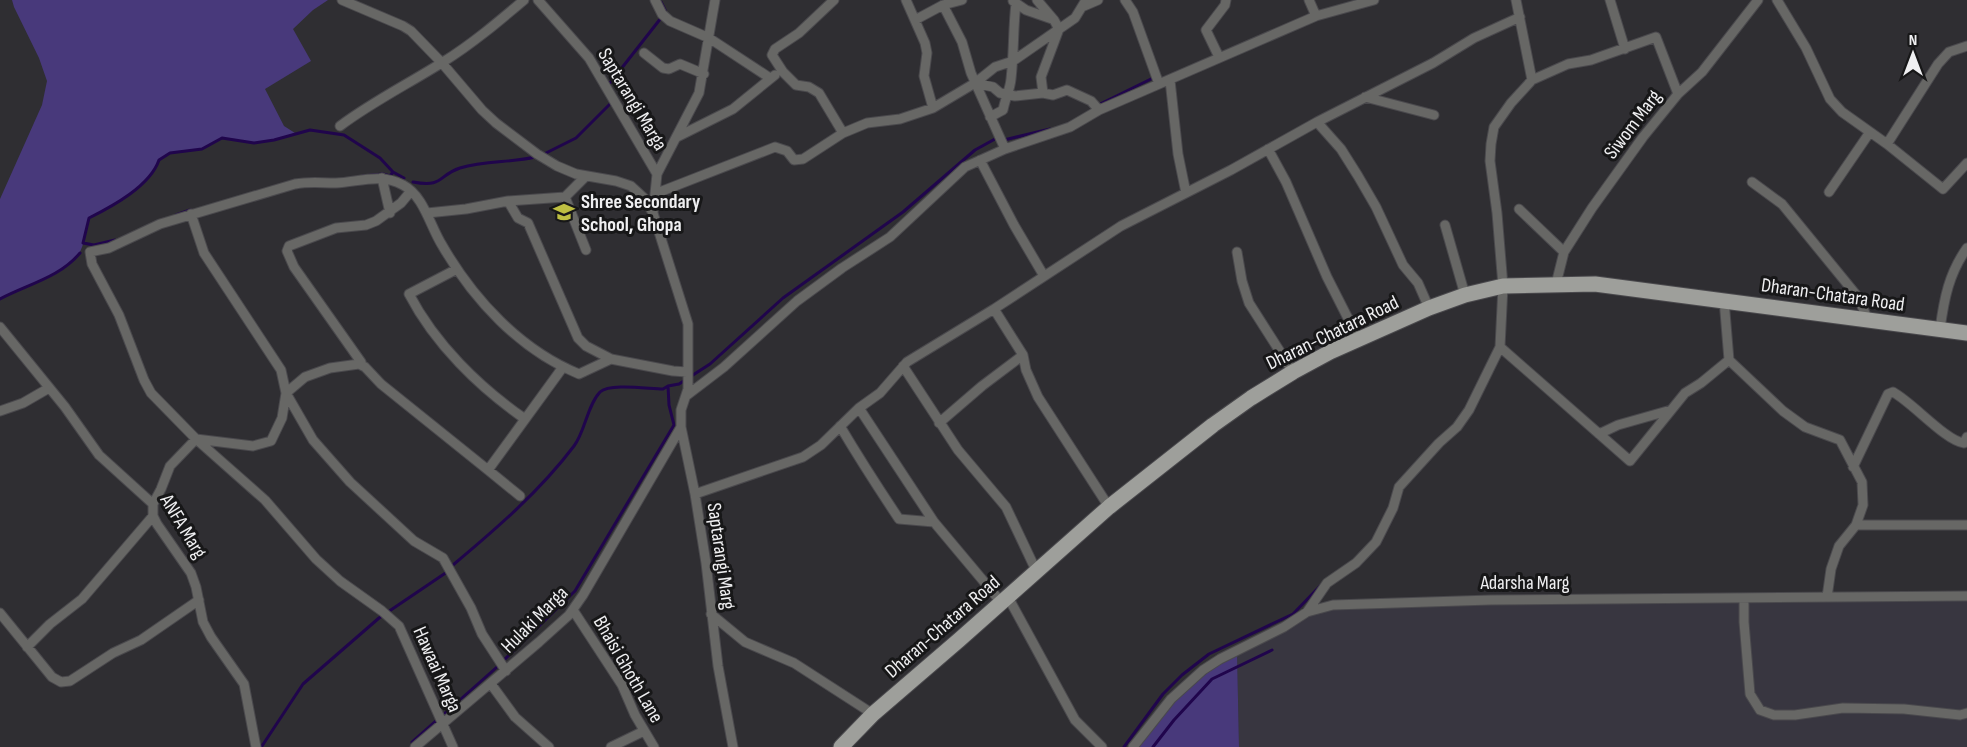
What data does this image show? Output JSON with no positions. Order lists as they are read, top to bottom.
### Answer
{
  "streets": {
    "main road": ["Dharan-Chatara Road"],
    "street": [
      "Saptarangi Marga",
      "Siwom Marg",
      "ANFA Marg",
      "Saptarangi Marg",
      "Adarsha Marg",
      "Hulaki Marga",
      "Hawaai Marga",
      "Bhaisi Ghoth Lane"
    ]
  },
  "crossings": [
    ["Saptarangi Marga", "Saptarangi Marg"],
    ["Siwom Marg", "Dharan-Chatara Road"],
    ["Saptarangi Marg", "Hulaki Marga"],
    ["Hulaki Marga", "Hawaai Marga"],
    ["Hulaki Marga", "Bhaisi Ghoth Lane"]
  ],
  "places": {
    "school or university": ["Shree Secondary School, Ghopa"]
  },
  "north": "top"
}
